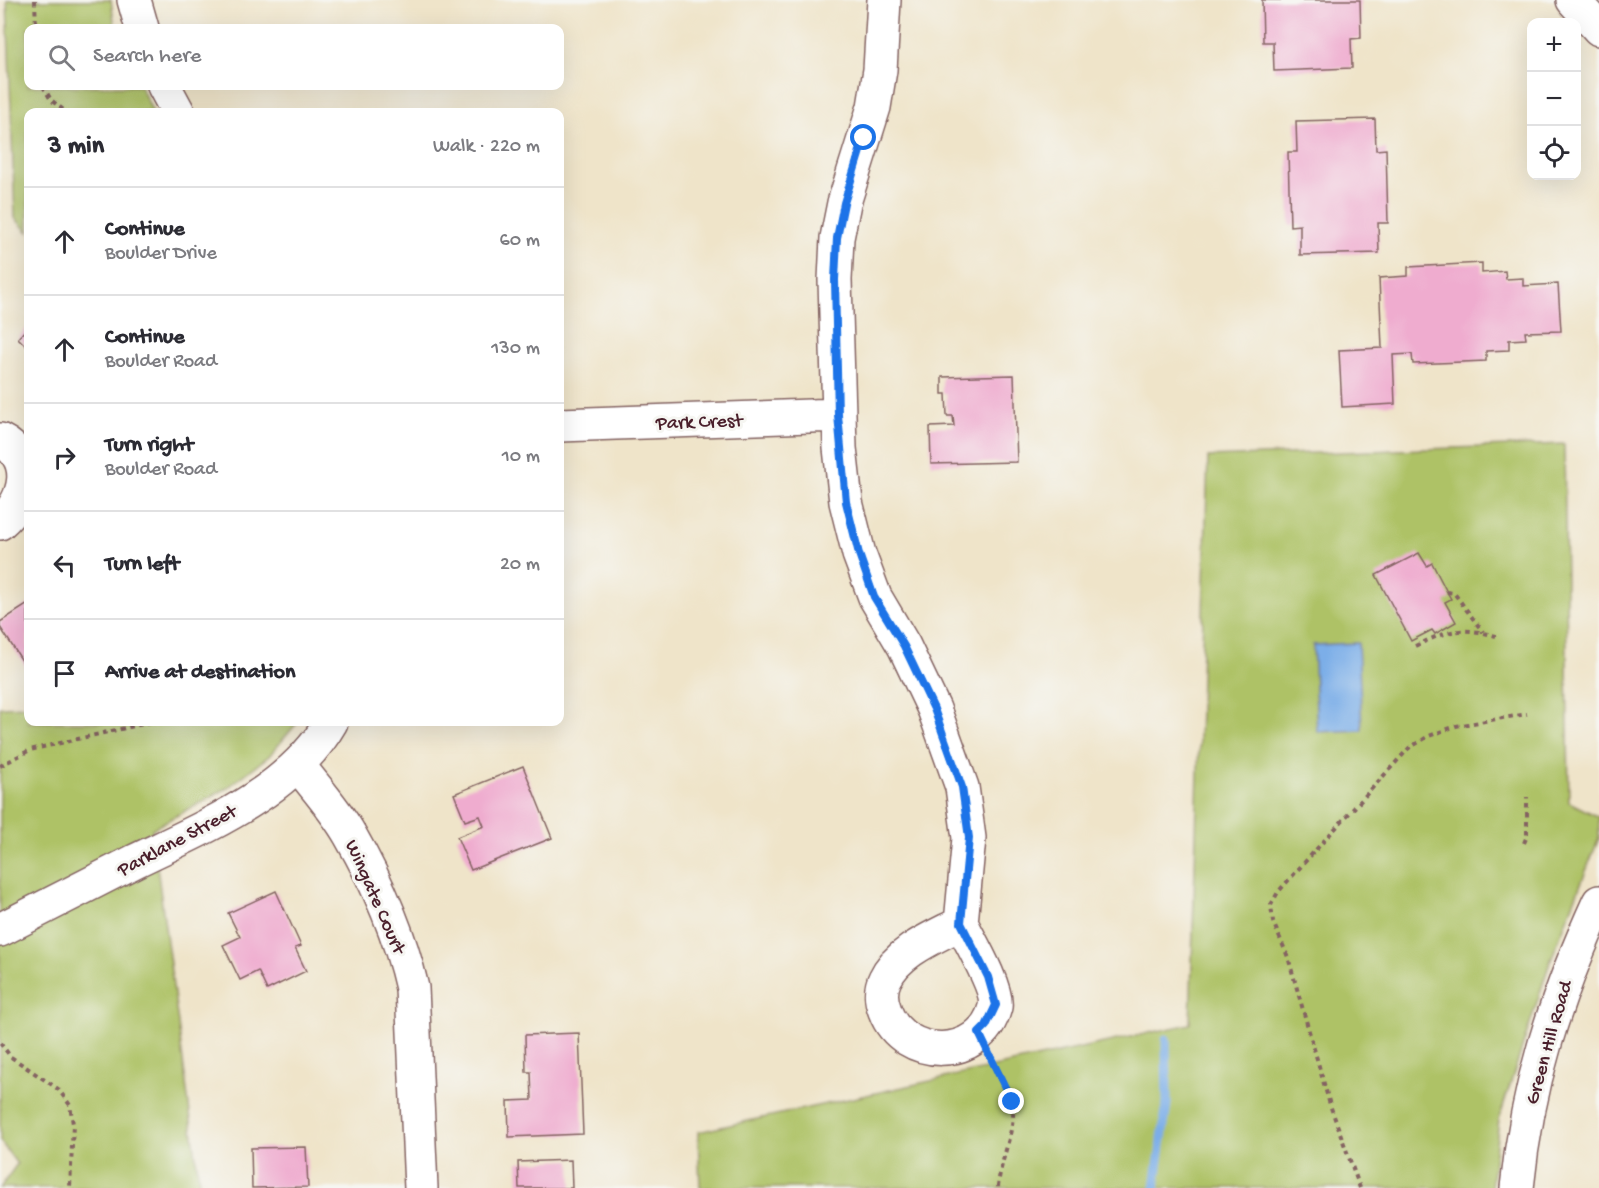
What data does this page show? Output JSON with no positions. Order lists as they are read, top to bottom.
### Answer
{
  "streets": {
    "street": [
      "Park Crest",
      "Parklane Street",
      "Wingate Court",
      "Green Hill Road"
    ]
  },
  "crossings": [
    ["Parklane Street", "Wingate Court"]
  ],
  "page": {
    "map_buttons": ["+", "−"],
    "search": "Search here",
    "heading": ["3 min", "Walk · 220 m"],
    "list": [
      ["Continue", "Boulder Drive", "60 m"],
      ["Continue", "Boulder Road", "130 m"],
      ["Turn right", "Boulder Road", "10 m"],
      ["Turn left", "20 m"],
      "Arrive at destination"
    ]
  }
}
